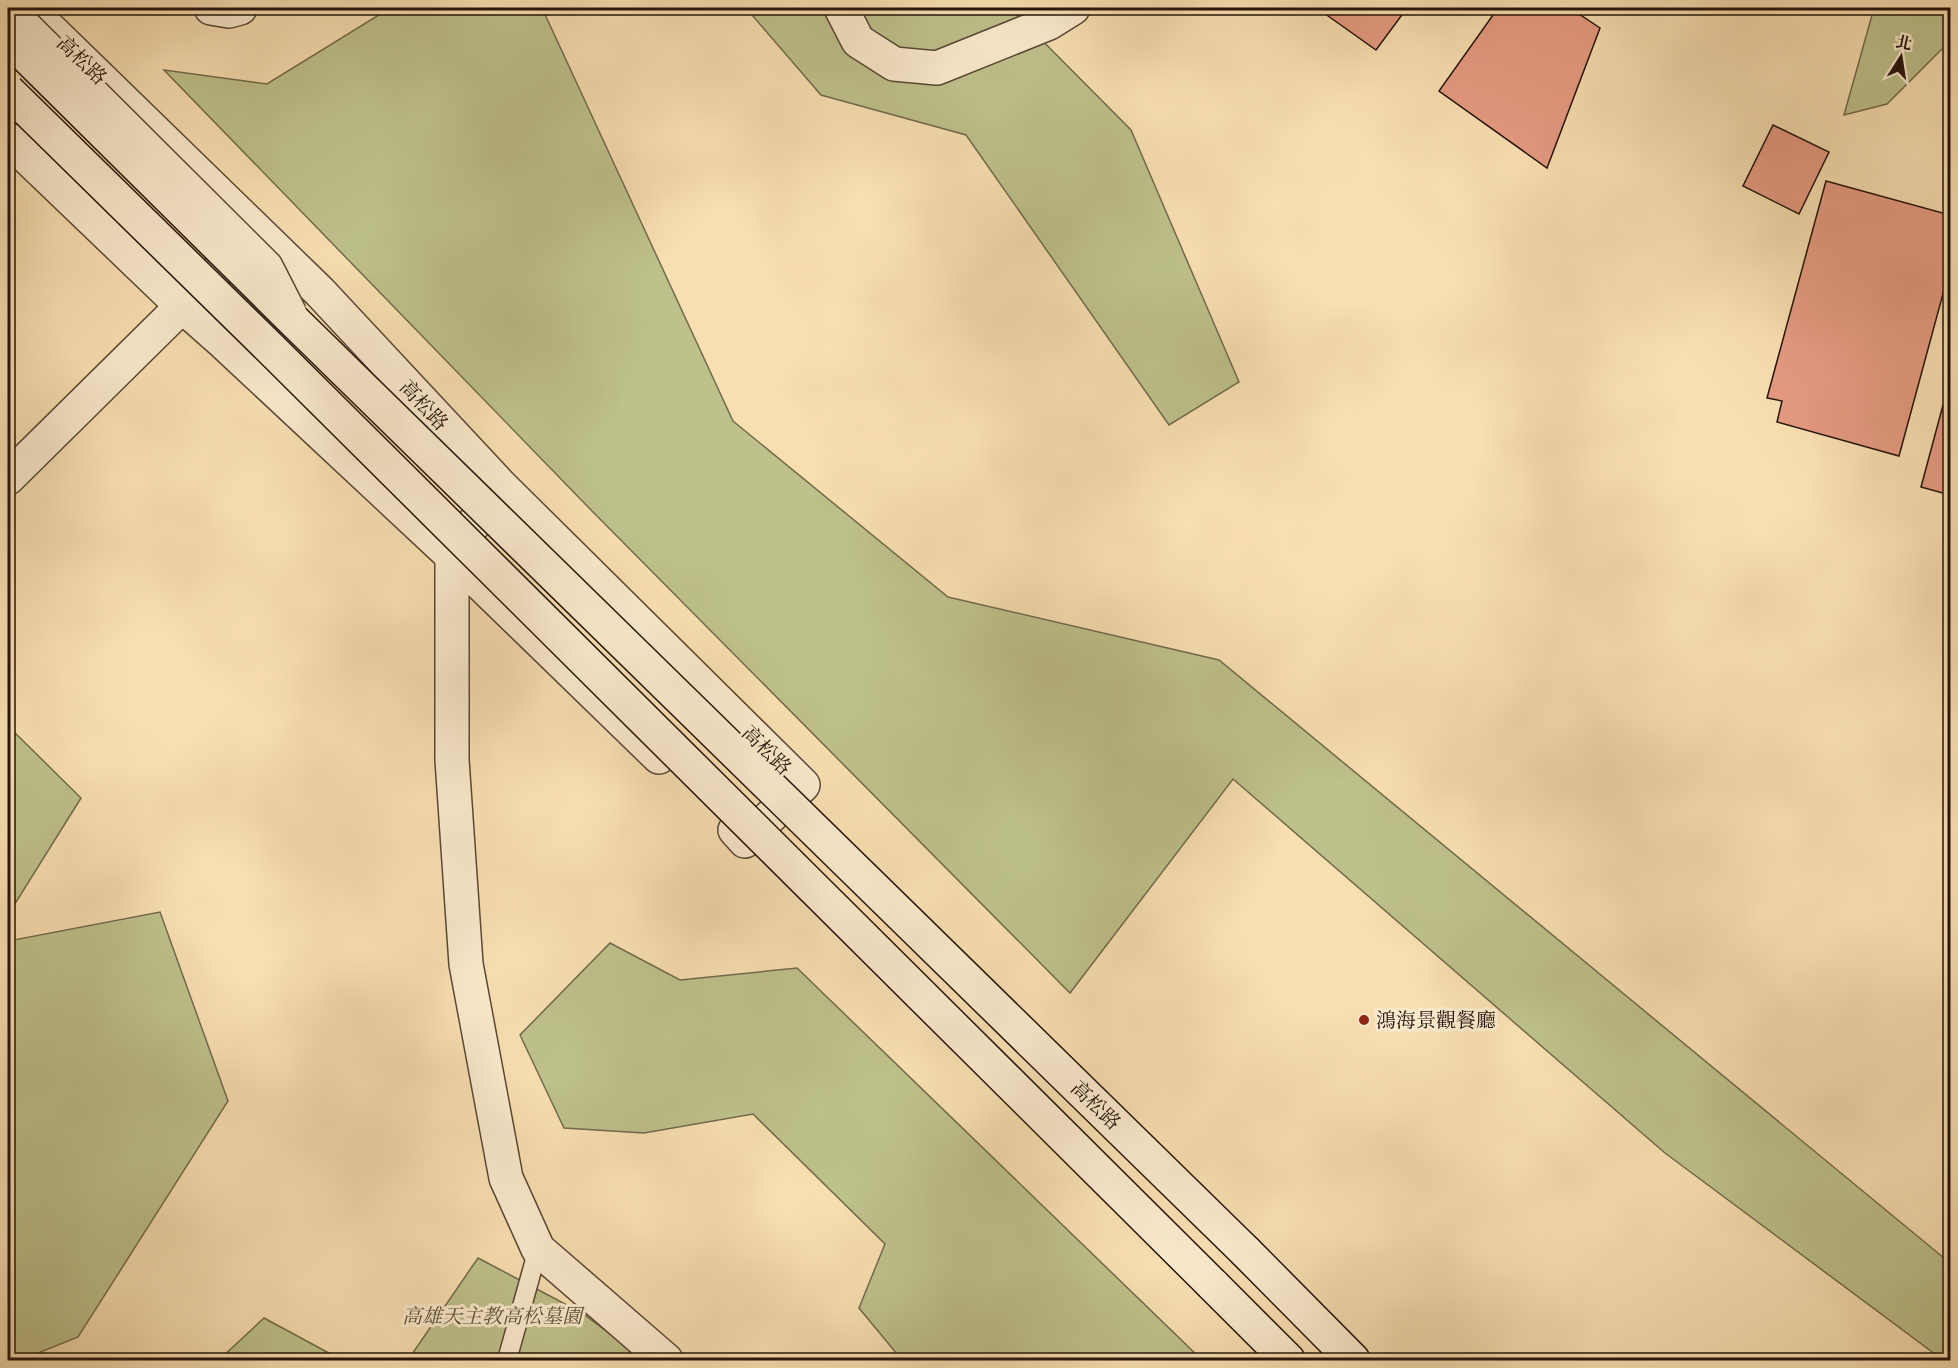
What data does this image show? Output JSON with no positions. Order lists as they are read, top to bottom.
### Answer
{
  "streets": {
    "street": ["高松路"]
  },
  "parks": ["高雄天主教高松墓園"],
  "places": ["鴻海景觀餐廳"],
  "north": "top"
}
